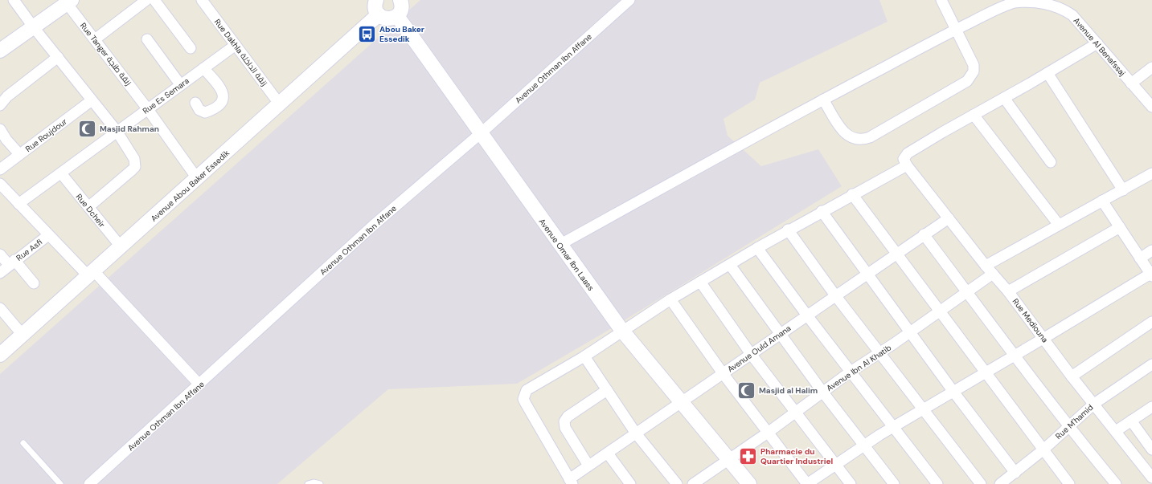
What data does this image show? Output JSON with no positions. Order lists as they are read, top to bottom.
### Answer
{
  "streets": {
    "street": [
      "Avenue Al Benafssaj",
      "Rue Dakhla زنقة الداخلة",
      "Rue Tanger زنقة طنجة",
      "Avenue Othman Ibn Affane",
      "Rue Es Semara",
      "Rue Roujdour",
      "Avenue Abou Baker Essedik",
      "Rue Dcheir",
      "Rue Asfi",
      "Avenue Omar Ibn Laass",
      "Rue Mediouna",
      "Avenue Ould Amana",
      "Avenue Ibn Al Khatib",
      "Rue M'hamid"
    ]
  },
  "crossings": [
    ["Avenue Al Benafssaj", "Avenue Omar Ibn Laass"],
    ["Rue Dakhla زنقة الداخلة", "Rue Es Semara"],
    ["Rue Dakhla زنقة الداخلة", "Avenue Abou Baker Essedik"],
    ["Rue Tanger زنقة طنجة", "Rue Es Semara"],
    ["Rue Tanger زنقة طنجة", "Avenue Abou Baker Essedik"],
    ["Avenue Othman Ibn Affane", "Avenue Omar Ibn Laass"],
    ["Rue Es Semara", "Rue Dcheir"],
    ["Avenue Abou Baker Essedik", "Rue Dcheir"],
    ["Avenue Omar Ibn Laass", "Avenue Ould Amana"],
    ["Avenue Omar Ibn Laass", "Avenue Ibn Al Khatib"],
    ["Rue Mediouna", "Avenue Ould Amana"],
    ["Rue Mediouna", "Avenue Ibn Al Khatib"],
    ["Rue Mediouna", "Rue M'hamid"]
  ],
  "places": {
    "bus stop": ["Abou Baker Essedik"],
    "mosque": ["Masjid Rahman", "Masjid al Halim"],
    "pharmacy": ["Pharmacie du Quartier Industriel"]
  }
}
